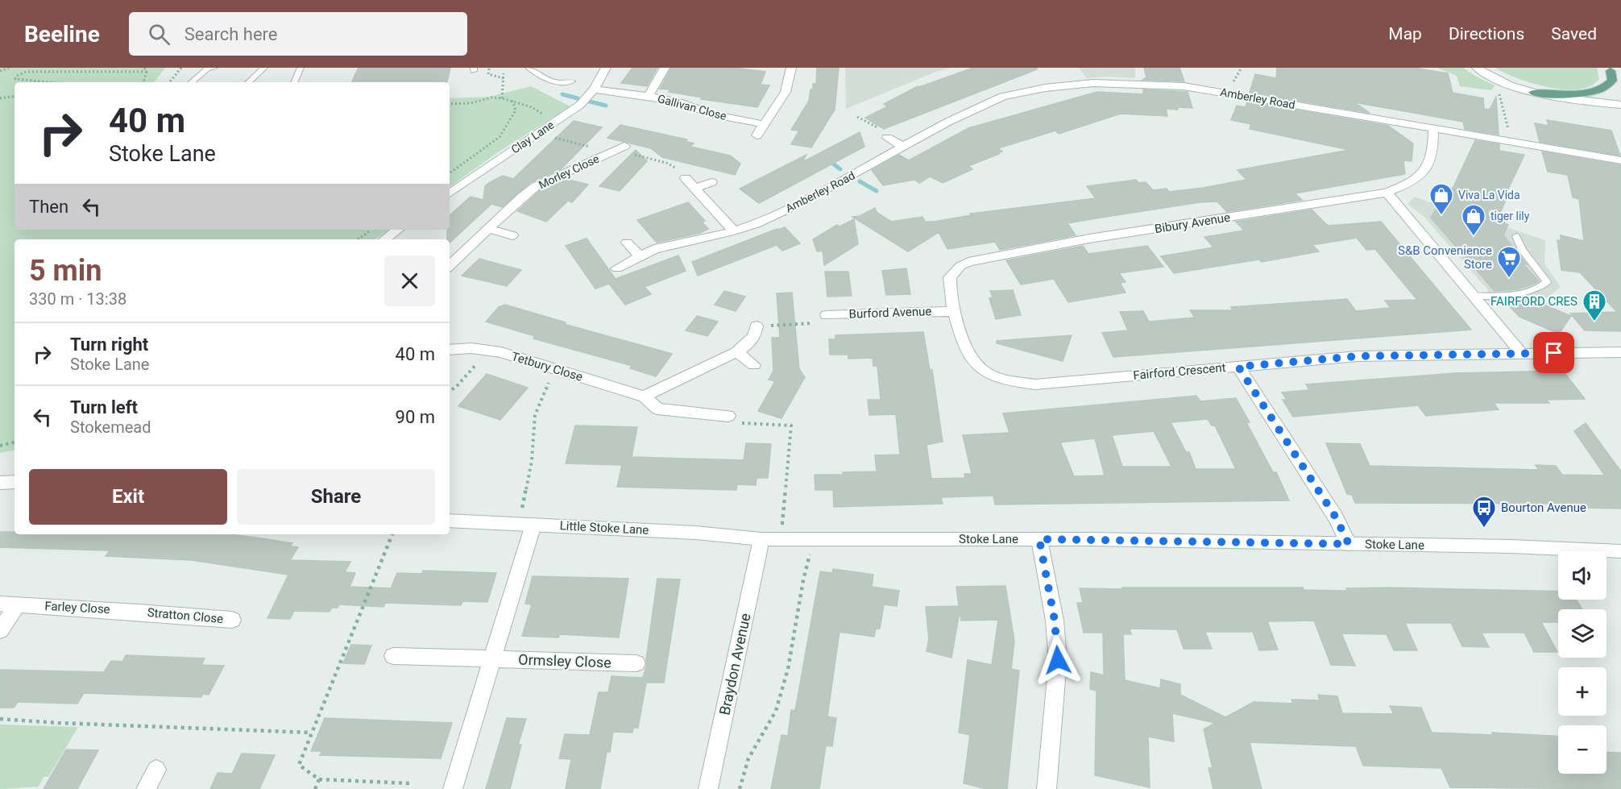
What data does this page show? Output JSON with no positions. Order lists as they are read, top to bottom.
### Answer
{
  "streets": {
    "street": [
      "Amberley Road",
      "Gallivan Close",
      "Clay Lane",
      "Morley Close",
      "Bibury Avenue",
      "Burford Avenue",
      "Tetbury Close",
      "Fairford Crescent",
      "Little Stoke Lane",
      "Stoke Lane",
      "Farley Close",
      "Stratton Close",
      "Ormsley Close",
      "Braydon Avenue"
    ]
  },
  "crossings": [
    ["Amberley Road", "Bibury Avenue"],
    ["Gallivan Close", "Clay Lane"],
    ["Bibury Avenue", "Burford Avenue"],
    ["Bibury Avenue", "Fairford Crescent"],
    ["Burford Avenue", "Fairford Crescent"],
    ["Little Stoke Lane", "Stoke Lane"],
    ["Little Stoke Lane", "Braydon Avenue"],
    ["Stoke Lane", "Braydon Avenue"],
    ["Farley Close", "Stratton Close"]
  ],
  "places": {
    "shop": ["Viva La Vida", "tiger lily"],
    "supermarket": ["S&B Convenience Store"],
    "building": ["FAIRFORD CRES"],
    "bus stop": ["Bourton Avenue"]
  },
  "page": {
    "header": "Beeline",
    "search": "Search here",
    "nav": ["Map", "Directions", "Saved"],
    "turn": ["40 m", "Stoke Lane"],
    "then": "Then",
    "heading": ["5 min", "330 m · 13:38"],
    "list": [
      {
        "name": "Turn right",
        "note": "Stoke Lane",
        "value": "40 m"
      },
      {
        "name": "Turn left",
        "note": "Stokemead",
        "value": "90 m"
      }
    ],
    "buttons": ["Exit", "Share"],
    "map_buttons": ["+", "−"]
  }
}
